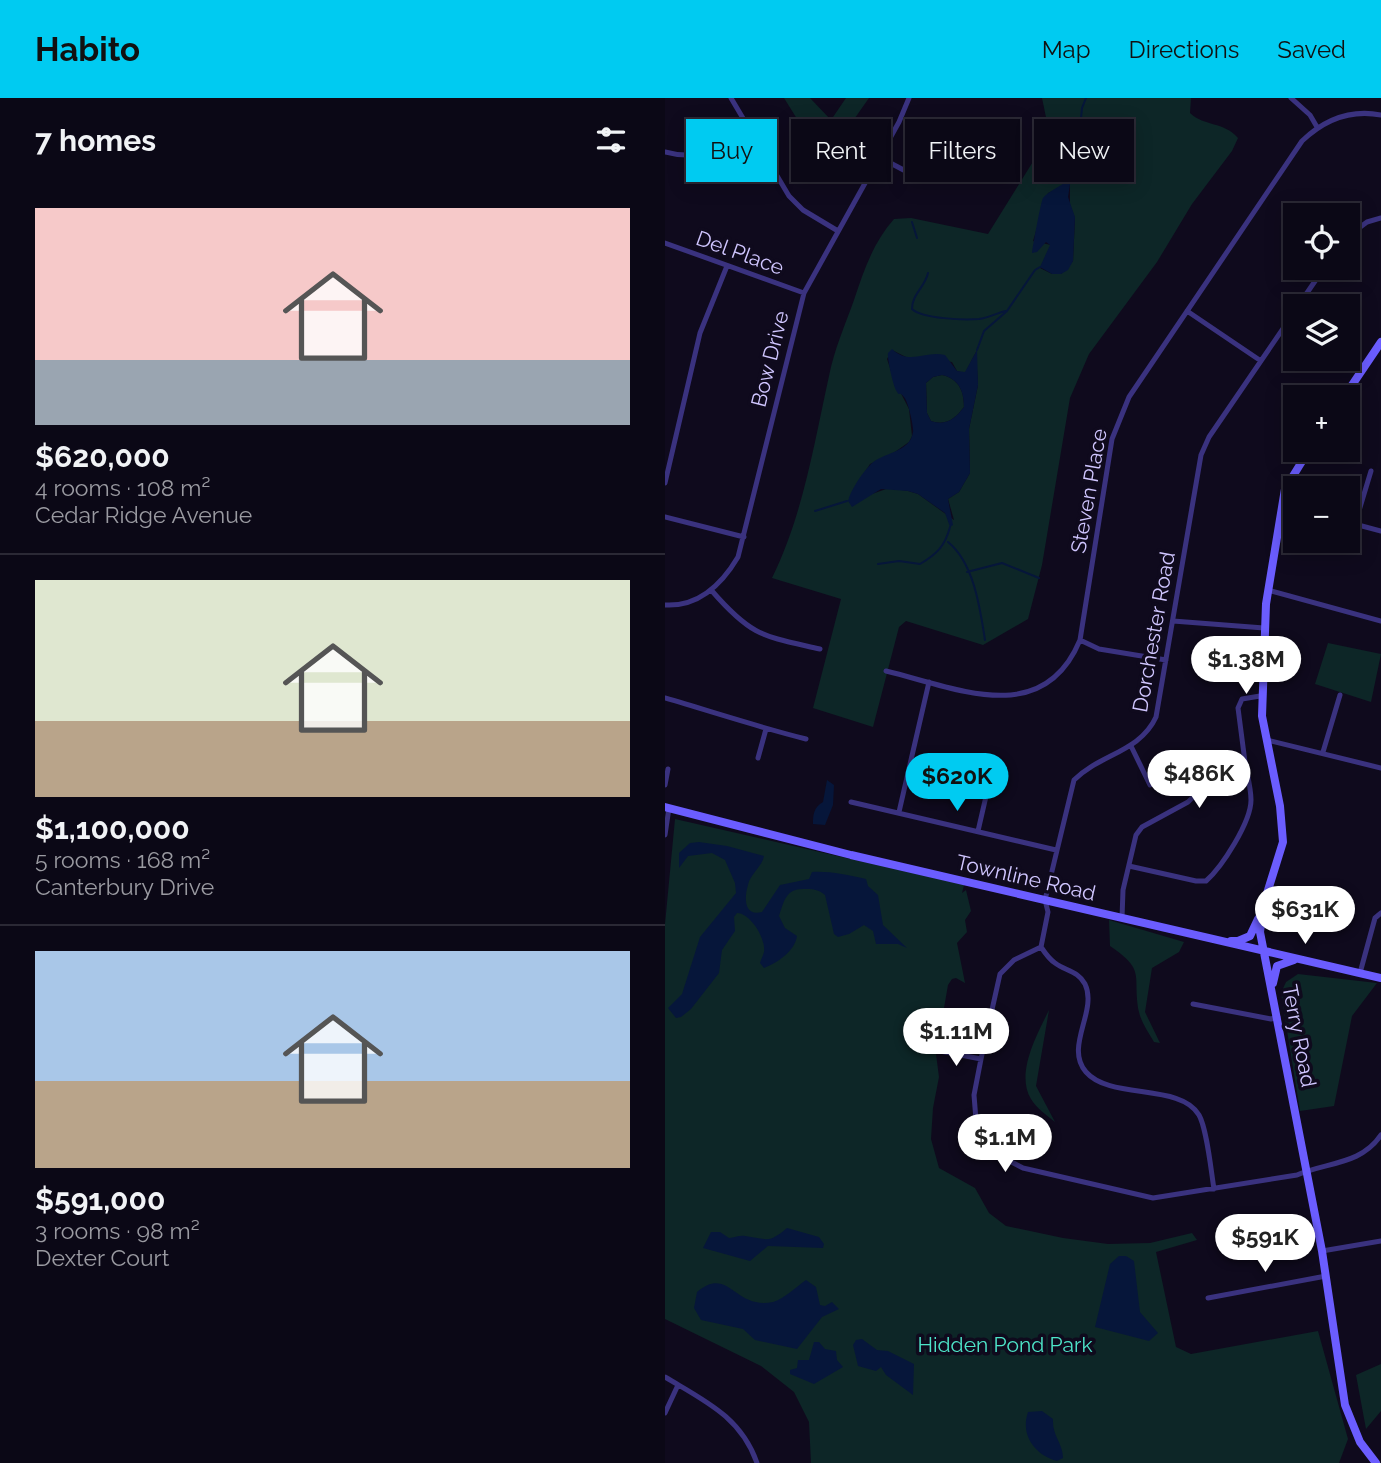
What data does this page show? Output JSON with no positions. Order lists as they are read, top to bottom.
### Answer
{
  "streets": {
    "street": [
      "Del Place",
      "Bow Drive",
      "Steven Place",
      "Dorchester Road",
      "Townline Road",
      "Terry Road"
    ]
  },
  "crossings": [
    ["Del Place", "Bow Drive"],
    ["Dorchester Road", "Townline Road"],
    ["Townline Road", "Terry Road"]
  ],
  "parks": ["Hidden Pond Park"],
  "page": {
    "header": "Habito",
    "nav": ["Map", "Directions", "Saved"],
    "heading": "7 homes",
    "chip": [
      "Buy",
      "Rent",
      "Filters",
      "New"
    ],
    "list": [
      {
        "name": "$620,000",
        "note": "4 rooms · 108 m² · Cedar Ridge Avenue"
      },
      {
        "name": "$1,100,000",
        "note": "5 rooms · 168 m² · Canterbury Drive"
      },
      {
        "name": "$591,000",
        "note": "3 rooms · 98 m² · Dexter Court"
      }
    ],
    "map_buttons": ["+", "−"],
    "price": [
      "$1.38M",
      "$486K",
      "$620K",
      "$631K",
      "$1.11M",
      "$1.1M",
      "$591K"
    ]
  }
}
